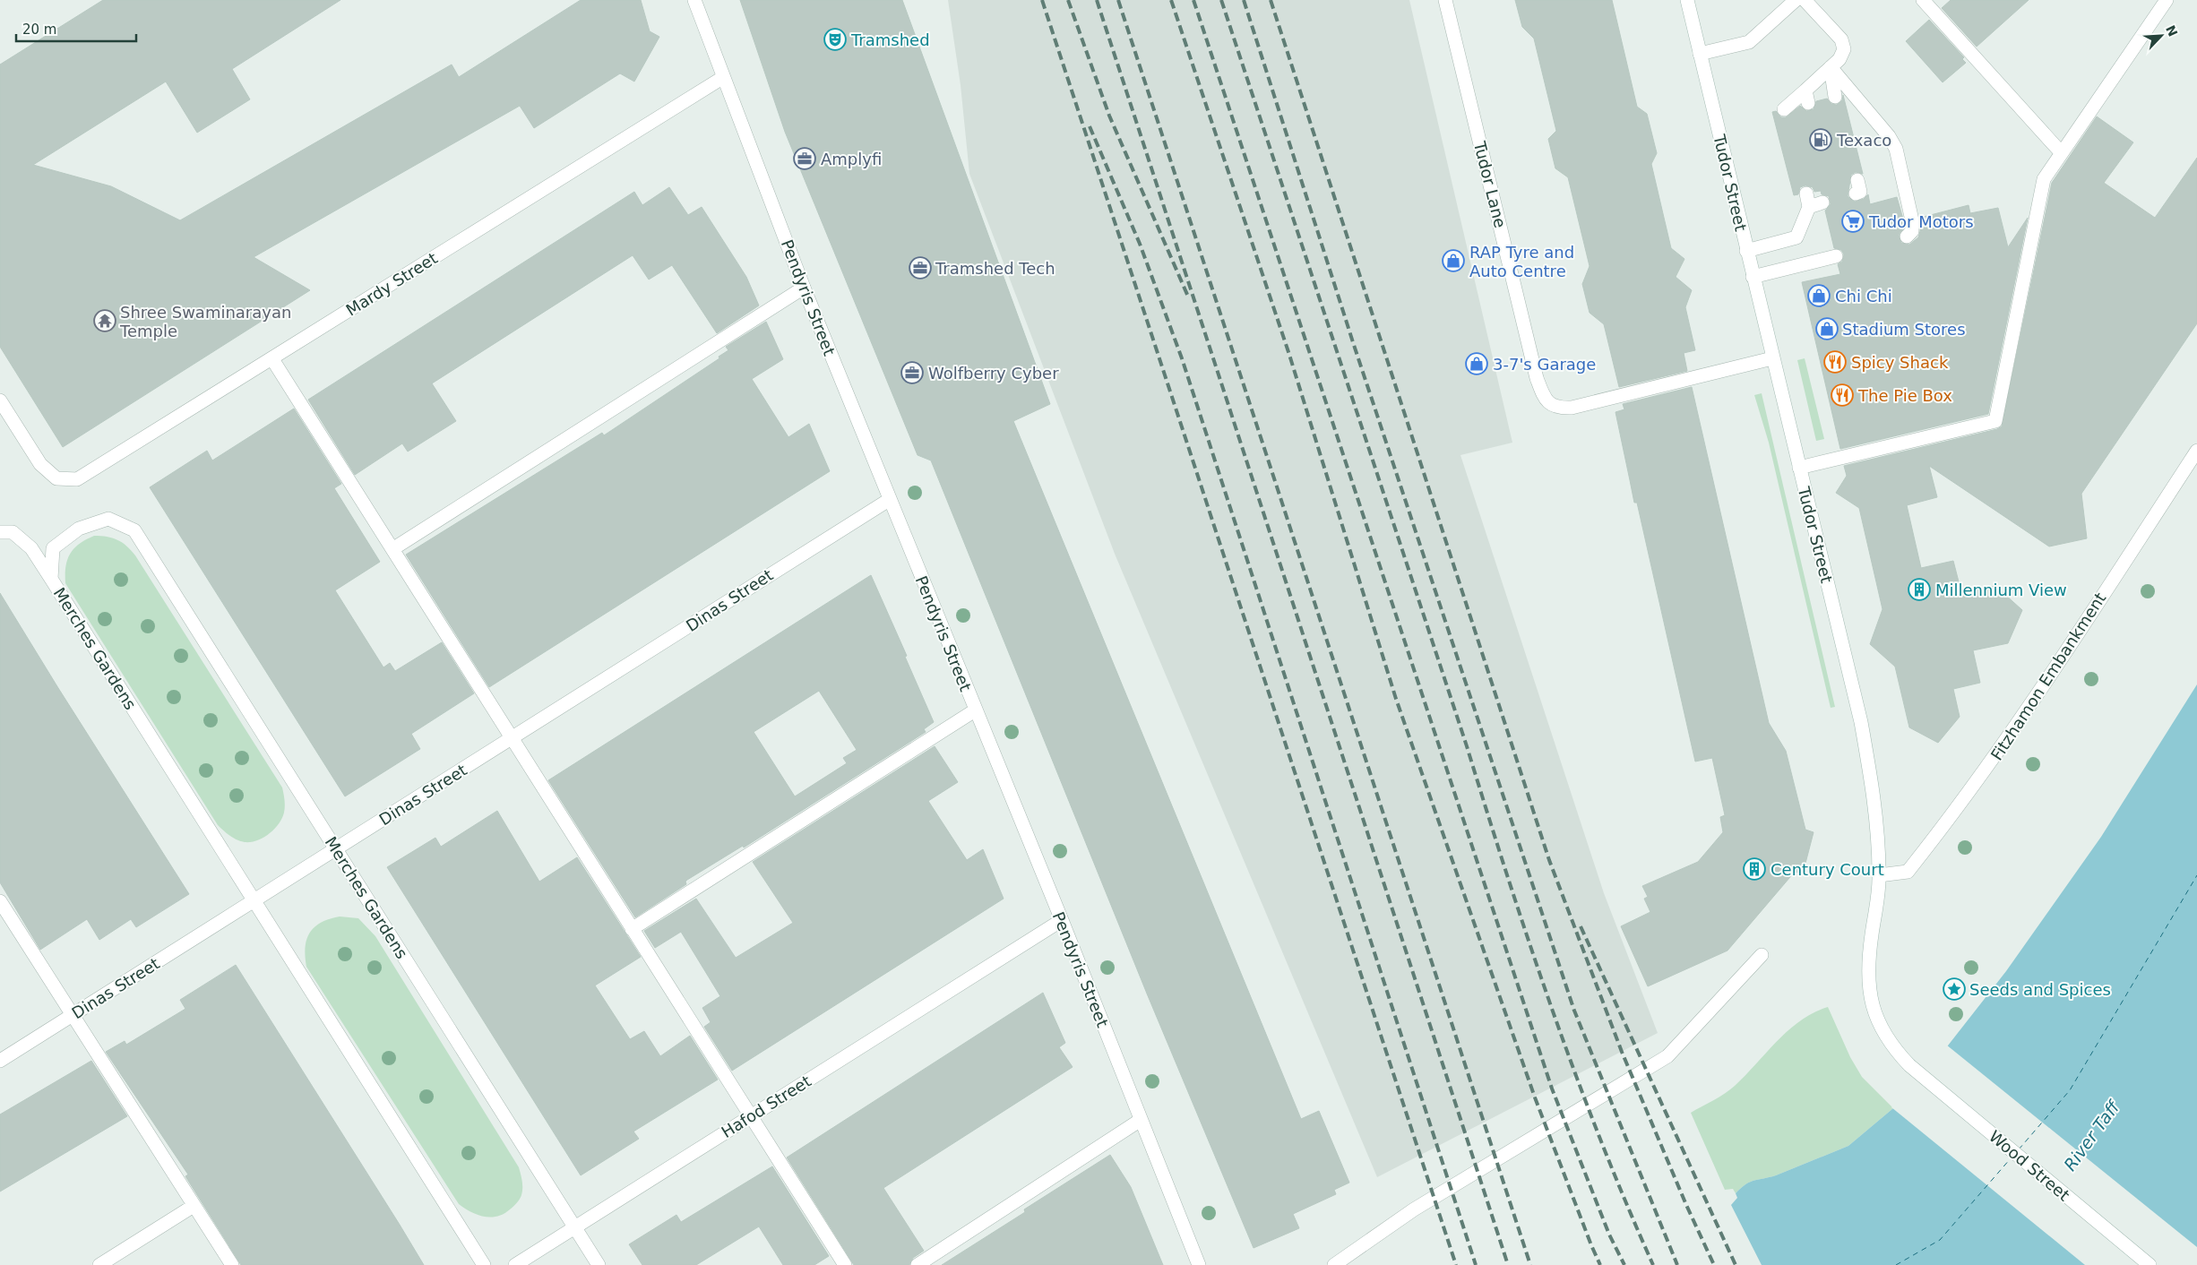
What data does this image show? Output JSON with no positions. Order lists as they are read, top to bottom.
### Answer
{
  "streets": {
    "street": [
      "Tudor Street",
      "Tudor Lane",
      "Mardy Street",
      "Pendyris Street",
      "Dinas Street",
      "Merches Gardens",
      "Fitzhamon Embankment",
      "Hafod Street",
      "Wood Street"
    ]
  },
  "crossings": [
    ["Tudor Street", "Tudor Lane"],
    ["Tudor Street", "Fitzhamon Embankment"],
    ["Tudor Street", "Wood Street"],
    ["Mardy Street", "Pendyris Street"],
    ["Pendyris Street", "Dinas Street"],
    ["Pendyris Street", "Hafod Street"],
    ["Dinas Street", "Merches Gardens"],
    ["Merches Gardens", "Hafod Street"]
  ],
  "water": ["River Taff"],
  "places": {
    "theatre": ["Tramshed"],
    "fuel station": ["Texaco"],
    "office": ["Amplyfi", "Tramshed Tech", "Wolfberry Cyber"],
    "supermarket": ["Tudor Motors"],
    "shop": [
      "RAP Tyre and Auto Centre",
      "Chi Chi",
      "Stadium Stores",
      "3-7's Garage"
    ],
    "temple": ["Shree Swaminarayan Temple"],
    "restaurant": ["Spicy Shack", "The Pie Box"],
    "building": ["Millennium View", "Century Court"],
    "place": ["Seeds and Spices"]
  },
  "scale_bar": "20 m",
  "north": "top right"
}
